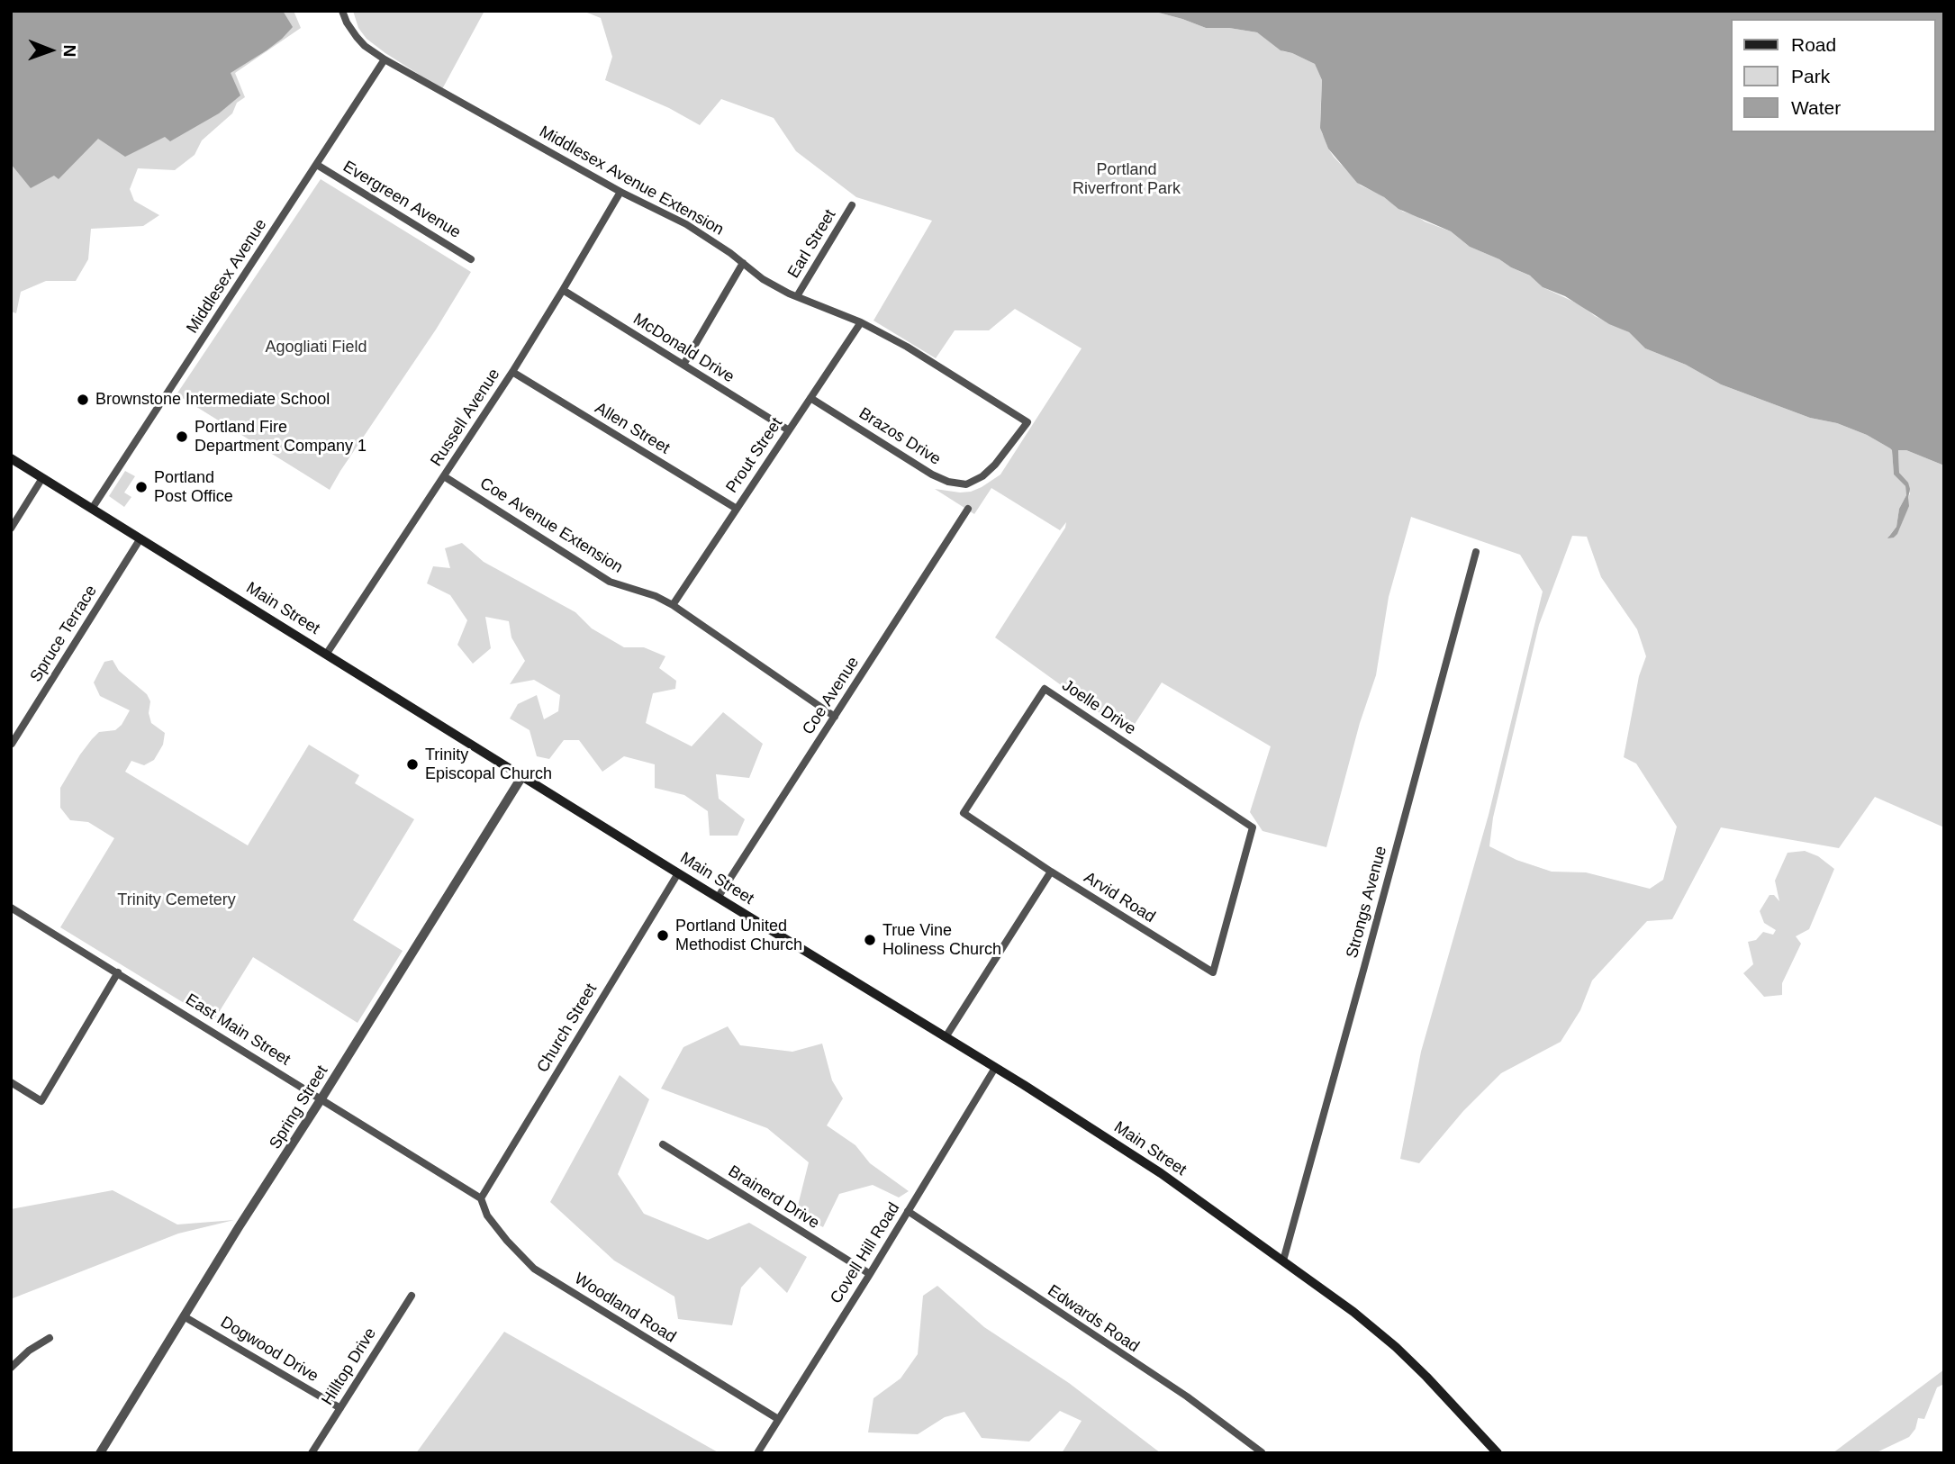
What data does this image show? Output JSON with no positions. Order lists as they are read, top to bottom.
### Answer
{
  "streets": {
    "main road": ["Main Street"],
    "street": [
      "Middlesex Avenue Extension",
      "Evergreen Avenue",
      "Earl Street",
      "Middlesex Avenue",
      "McDonald Drive",
      "Russell Avenue",
      "Allen Street",
      "Brazos Drive",
      "Prout Street",
      "Coe Avenue Extension",
      "Spruce Terrace",
      "Coe Avenue",
      "Joelle Drive",
      "Arvid Road",
      "Strongs Avenue",
      "Church Street",
      "East Main Street",
      "Spring Street",
      "Brainerd Drive",
      "Covell Hill Road",
      "Woodland Road",
      "Edwards Road",
      "Dogwood Drive",
      "Hilltop Drive"
    ]
  },
  "crossings": [
    ["Middlesex Avenue Extension", "Earl Street"],
    ["Middlesex Avenue Extension", "Middlesex Avenue"],
    ["Middlesex Avenue Extension", "Russell Avenue"],
    ["Middlesex Avenue Extension", "Brazos Drive"],
    ["Middlesex Avenue Extension", "Prout Street"],
    ["Evergreen Avenue", "Middlesex Avenue"],
    ["Middlesex Avenue", "Main Street"],
    ["McDonald Drive", "Russell Avenue"],
    ["McDonald Drive", "Prout Street"],
    ["Russell Avenue", "Allen Street"],
    ["Russell Avenue", "Coe Avenue Extension"],
    ["Russell Avenue", "Main Street"],
    ["Allen Street", "Prout Street"],
    ["Brazos Drive", "Prout Street"],
    ["Prout Street", "Coe Avenue Extension"],
    ["Coe Avenue Extension", "Coe Avenue"],
    ["Main Street", "Spruce Terrace"],
    ["Main Street", "Coe Avenue"],
    ["Main Street", "Strongs Avenue"],
    ["Main Street", "Church Street"],
    ["Main Street", "Spring Street"],
    ["Main Street", "Covell Hill Road"],
    ["Joelle Drive", "Arvid Road"],
    ["Church Street", "East Main Street"],
    ["Church Street", "Woodland Road"],
    ["East Main Street", "Spring Street"],
    ["East Main Street", "Woodland Road"],
    ["Spring Street", "Dogwood Drive"],
    ["Brainerd Drive", "Covell Hill Road"],
    ["Covell Hill Road", "Woodland Road"],
    ["Covell Hill Road", "Edwards Road"],
    ["Dogwood Drive", "Hilltop Drive"]
  ],
  "parks": ["Portland Riverfront Park", "Agogliati Field", "Trinity Cemetery"],
  "places": [
    "Brownstone Intermediate School",
    "Portland Fire Department Company 1",
    "Portland Post Office",
    "Trinity Episcopal Church",
    "Portland United Methodist Church",
    "True Vine Holiness Church"
  ],
  "legend": ["Road", "Park", "Water"],
  "north": "right"
}
